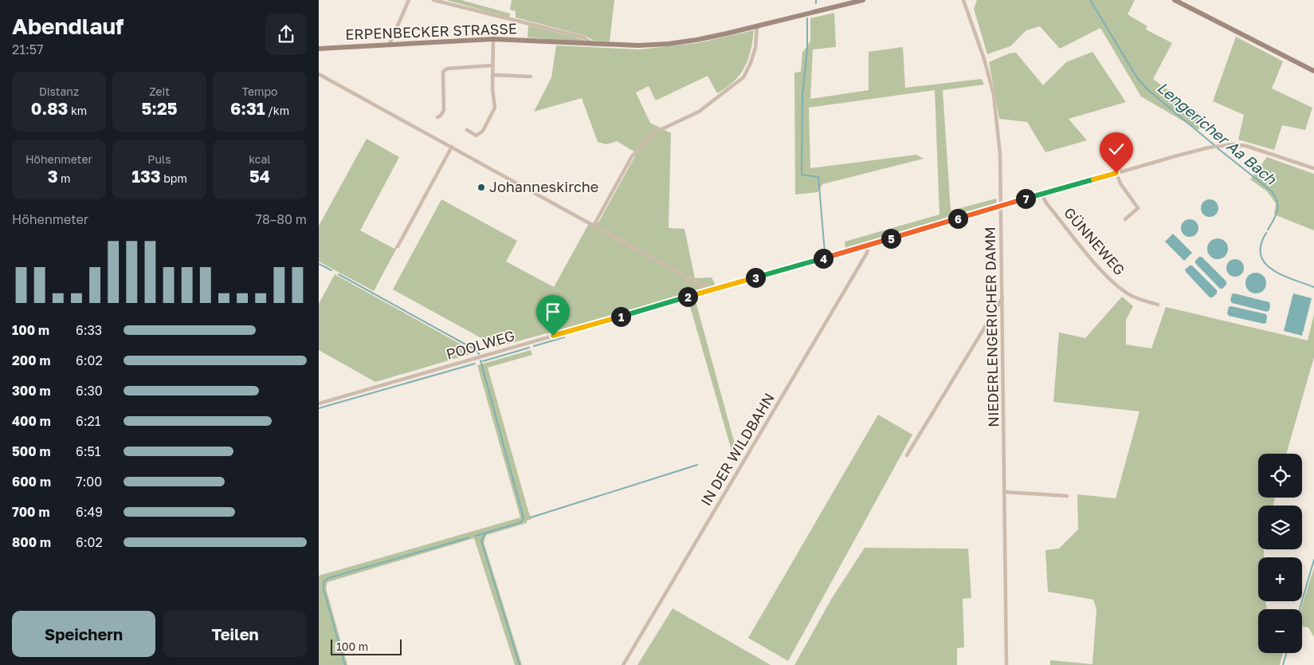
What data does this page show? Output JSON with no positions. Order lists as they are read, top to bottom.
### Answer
{
  "streets": {
    "main road": ["ERPENBECKER STRASSE"],
    "street": [
      "GÜNNEWEG",
      "NIEDERLENGERICHER DAMM",
      "POOLWEG",
      "IN DER WILDBAHN"
    ]
  },
  "crossings": [
    ["GÜNNEWEG", "POOLWEG"],
    ["NIEDERLENGERICHER DAMM", "POOLWEG"],
    ["POOLWEG", "IN DER WILDBAHN"]
  ],
  "water": ["Lengericher Aa Bach"],
  "places": ["Johanneskirche"],
  "scale_bar": "100 m",
  "page": {
    "heading": ["Abendlauf", "21:57"],
    "stats": [
      ["Distanz", "0.83 km"],
      ["Zeit", "5:25"],
      ["Tempo", "6:31 /km"],
      ["Höhenmeter", "3 m"],
      ["Puls", "133 bpm"],
      ["kcal", "54"]
    ],
    "pins": [
      "7",
      "6",
      "5",
      "4",
      "3",
      "2",
      "1"
    ],
    "chart": ["Höhenmeter", "78–80 m"],
    "list": [
      {
        "name": "100 m",
        "note": "6:33"
      },
      {
        "name": "200 m",
        "note": "6:02"
      },
      {
        "name": "300 m",
        "note": "6:30"
      },
      {
        "name": "400 m",
        "note": "6:21"
      },
      {
        "name": "500 m",
        "note": "6:51"
      },
      {
        "name": "600 m",
        "note": "7:00"
      },
      {
        "name": "700 m",
        "note": "6:49"
      },
      {
        "name": "800 m",
        "note": "6:02"
      }
    ],
    "map_buttons": ["+", "−"],
    "buttons": ["Speichern", "Teilen"],
    "scale": "100 m"
  }
}
